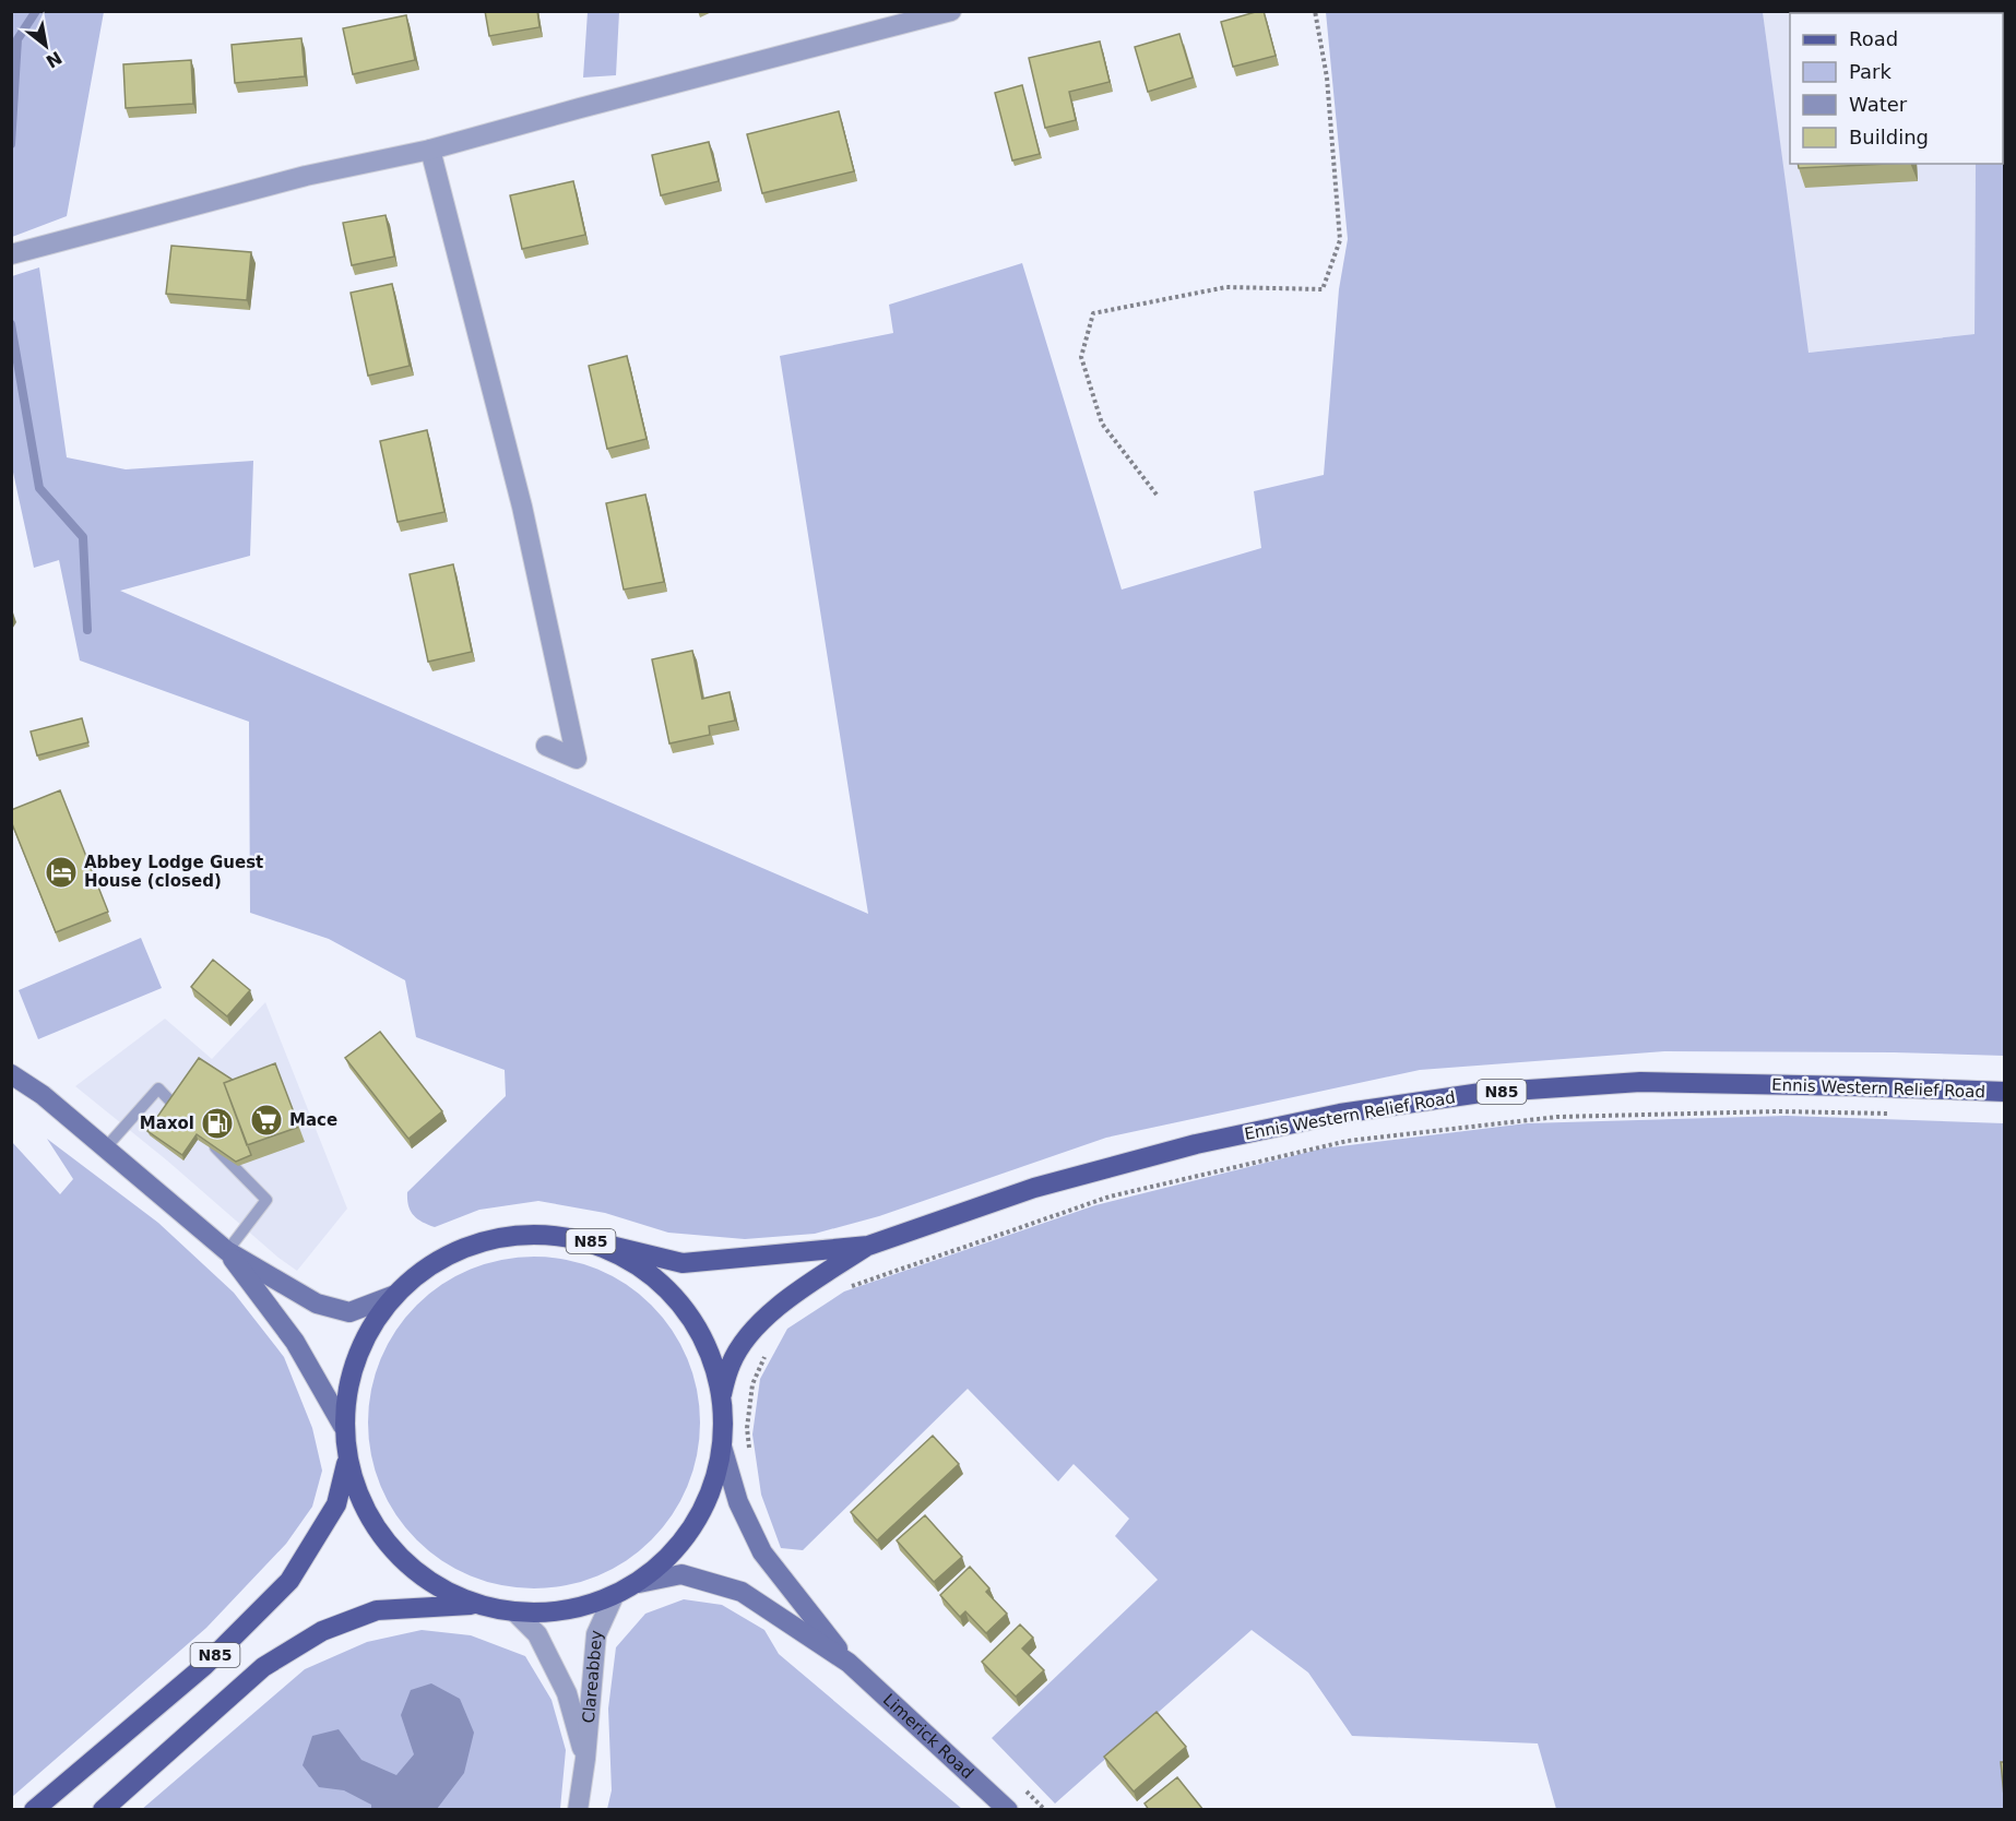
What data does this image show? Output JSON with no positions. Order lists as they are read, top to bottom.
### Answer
{
  "streets": {
    "main road": ["Ennis Western Relief Road", "N85", "Limerick Road"],
    "street": ["Clareabbey"]
  },
  "crossings": [
    ["Ennis Western Relief Road", "N85"],
    ["N85", "Clareabbey"]
  ],
  "places": {
    "hotel": ["Abbey Lodge Guest House (closed)"],
    "supermarket": ["Mace"],
    "fuel station": ["Maxol"]
  },
  "legend": [
    "Road",
    "Park",
    "Water",
    "Building"
  ],
  "north": "bottom right"
}
